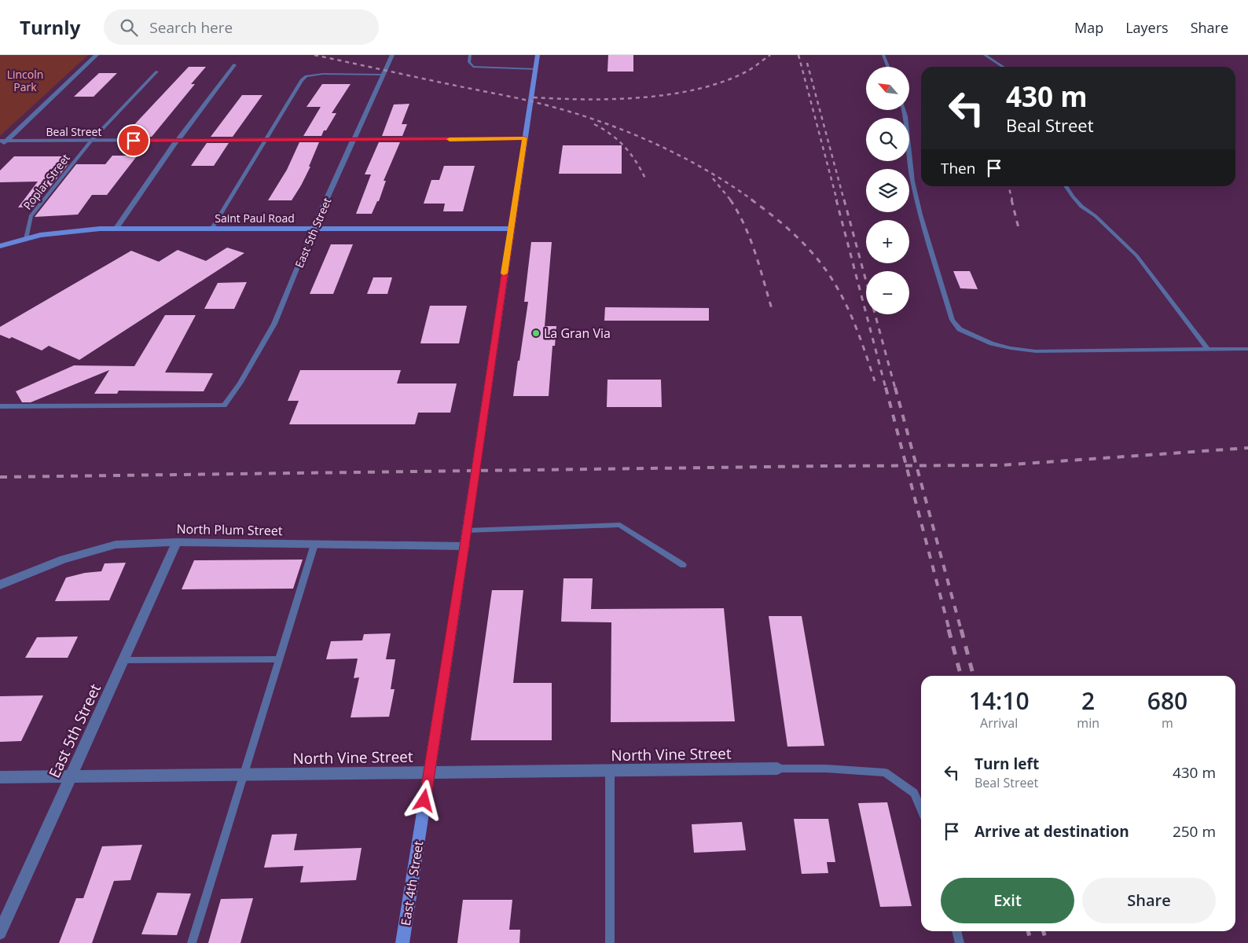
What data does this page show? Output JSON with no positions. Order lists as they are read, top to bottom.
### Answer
{
  "streets": {
    "main road": ["Saint Paul Road", "East 4th Street"],
    "street": [
      "Beal Street",
      "East 5th Street",
      "North Plum Street",
      "North Vine Street"
    ],
    "lane": ["Poplar Street"]
  },
  "crossings": [
    ["Beal Street", "Poplar Street"],
    ["Beal Street", "East 5th Street"],
    ["Beal Street", "East 4th Street"],
    ["Poplar Street", "Saint Paul Road"],
    ["Saint Paul Road", "East 5th Street"],
    ["Saint Paul Road", "East 4th Street"],
    ["East 5th Street", "North Plum Street"],
    ["East 5th Street", "North Vine Street"],
    ["North Plum Street", "East 4th Street"],
    ["North Vine Street", "East 4th Street"]
  ],
  "parks": ["Lincoln Park"],
  "places": ["La Gran Via"],
  "north": "top left",
  "page": {
    "header": "Turnly",
    "search": "Search here",
    "nav": ["Map", "Layers", "Share"],
    "map_buttons": ["+", "−"],
    "turn": ["430 m", "Beal Street"],
    "then": "Then",
    "eta": [
      "14:10",
      "Arrival",
      "2",
      "min",
      "680",
      "m"
    ],
    "list": [
      {
        "name": "Turn left",
        "note": "Beal Street",
        "value": "430 m"
      },
      {
        "name": "Arrive at destination",
        "value": "250 m"
      }
    ],
    "buttons": ["Exit", "Share"]
  }
}
